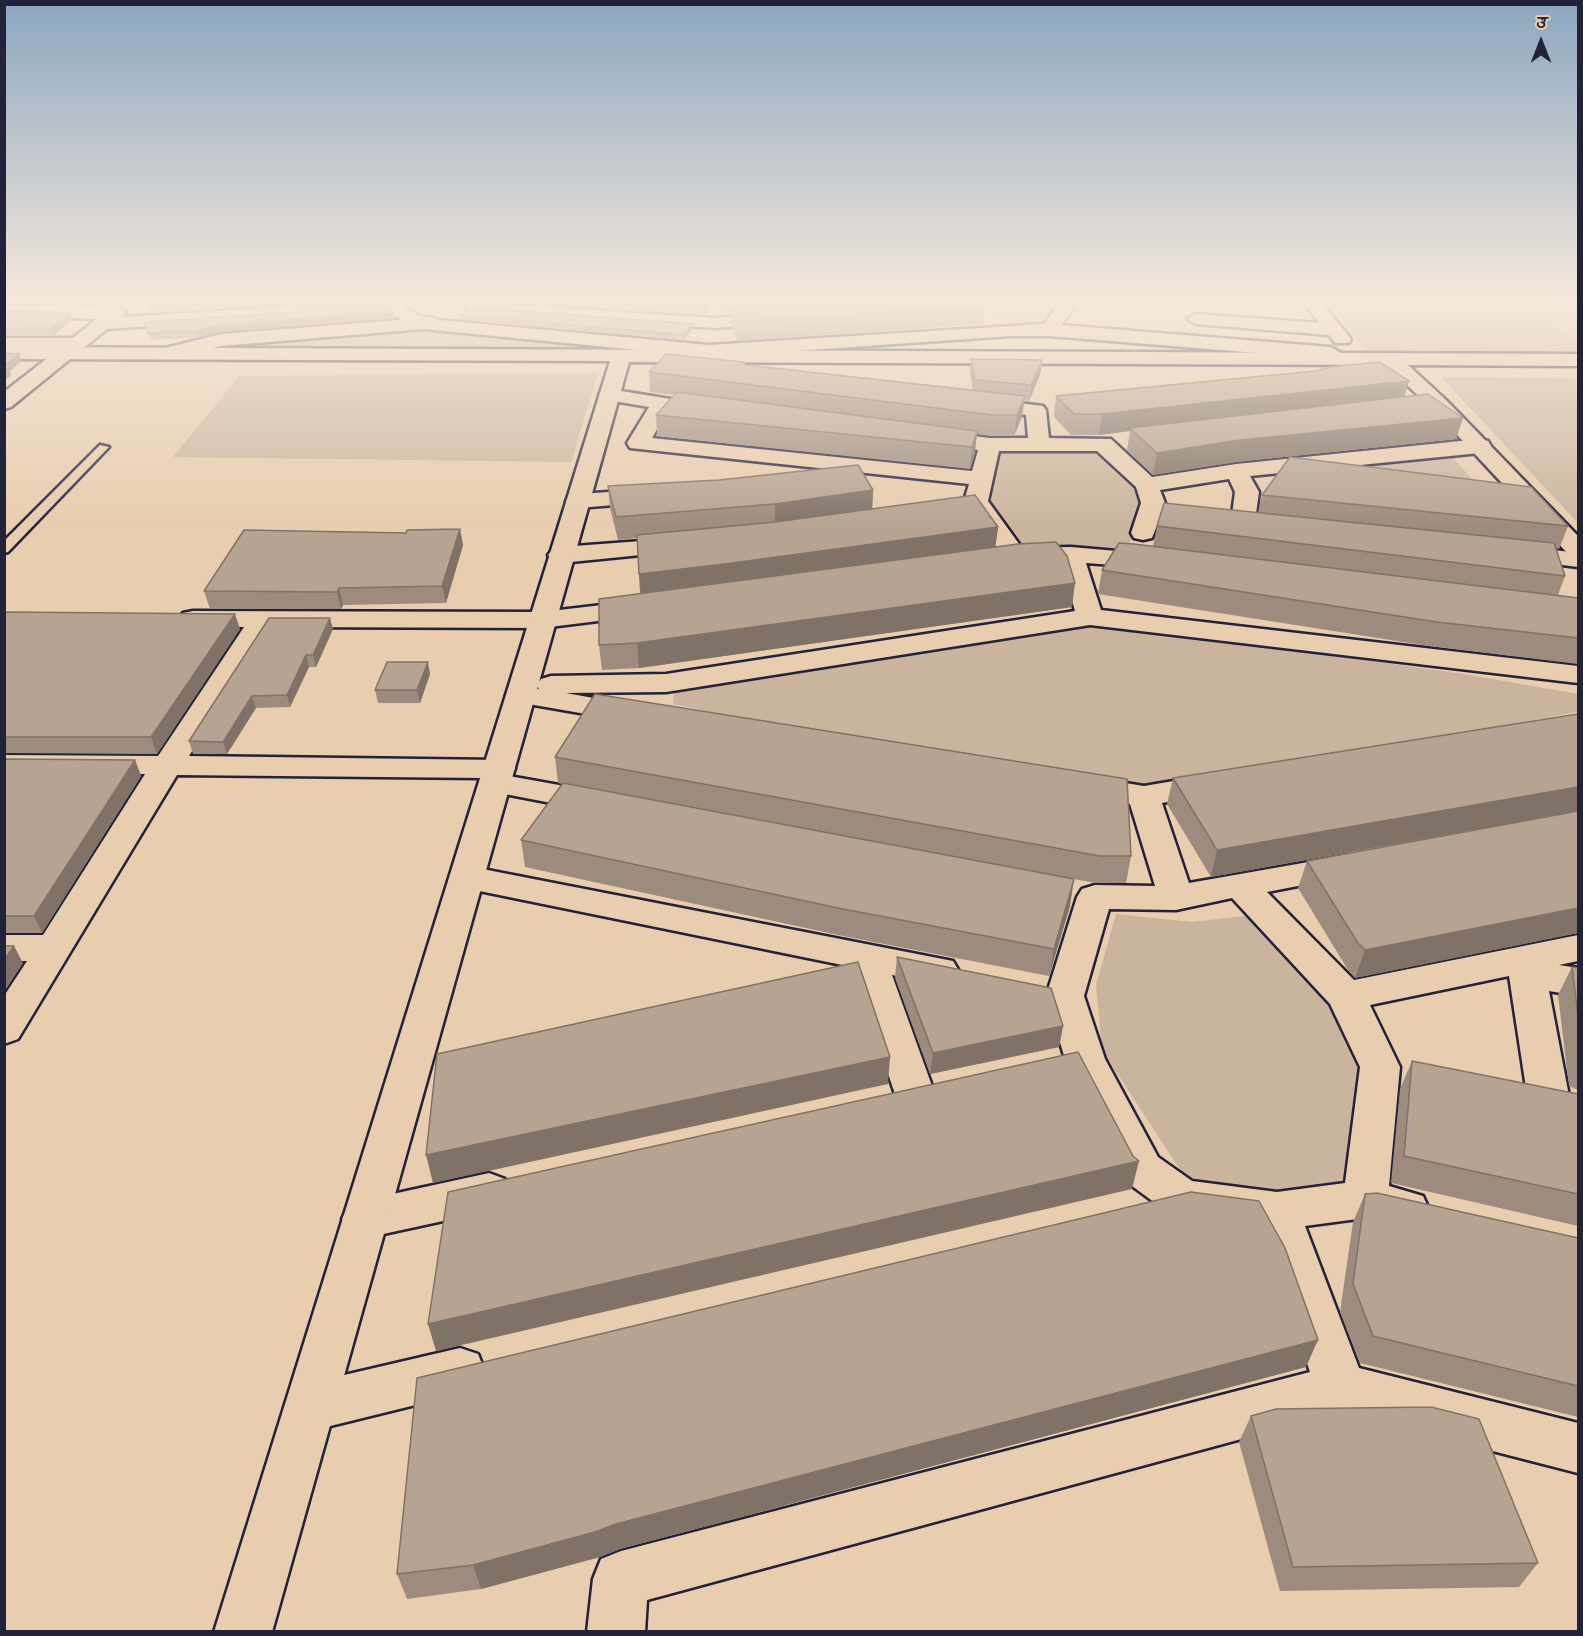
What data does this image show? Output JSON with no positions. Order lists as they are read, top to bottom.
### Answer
{
  "north": "top"
}
